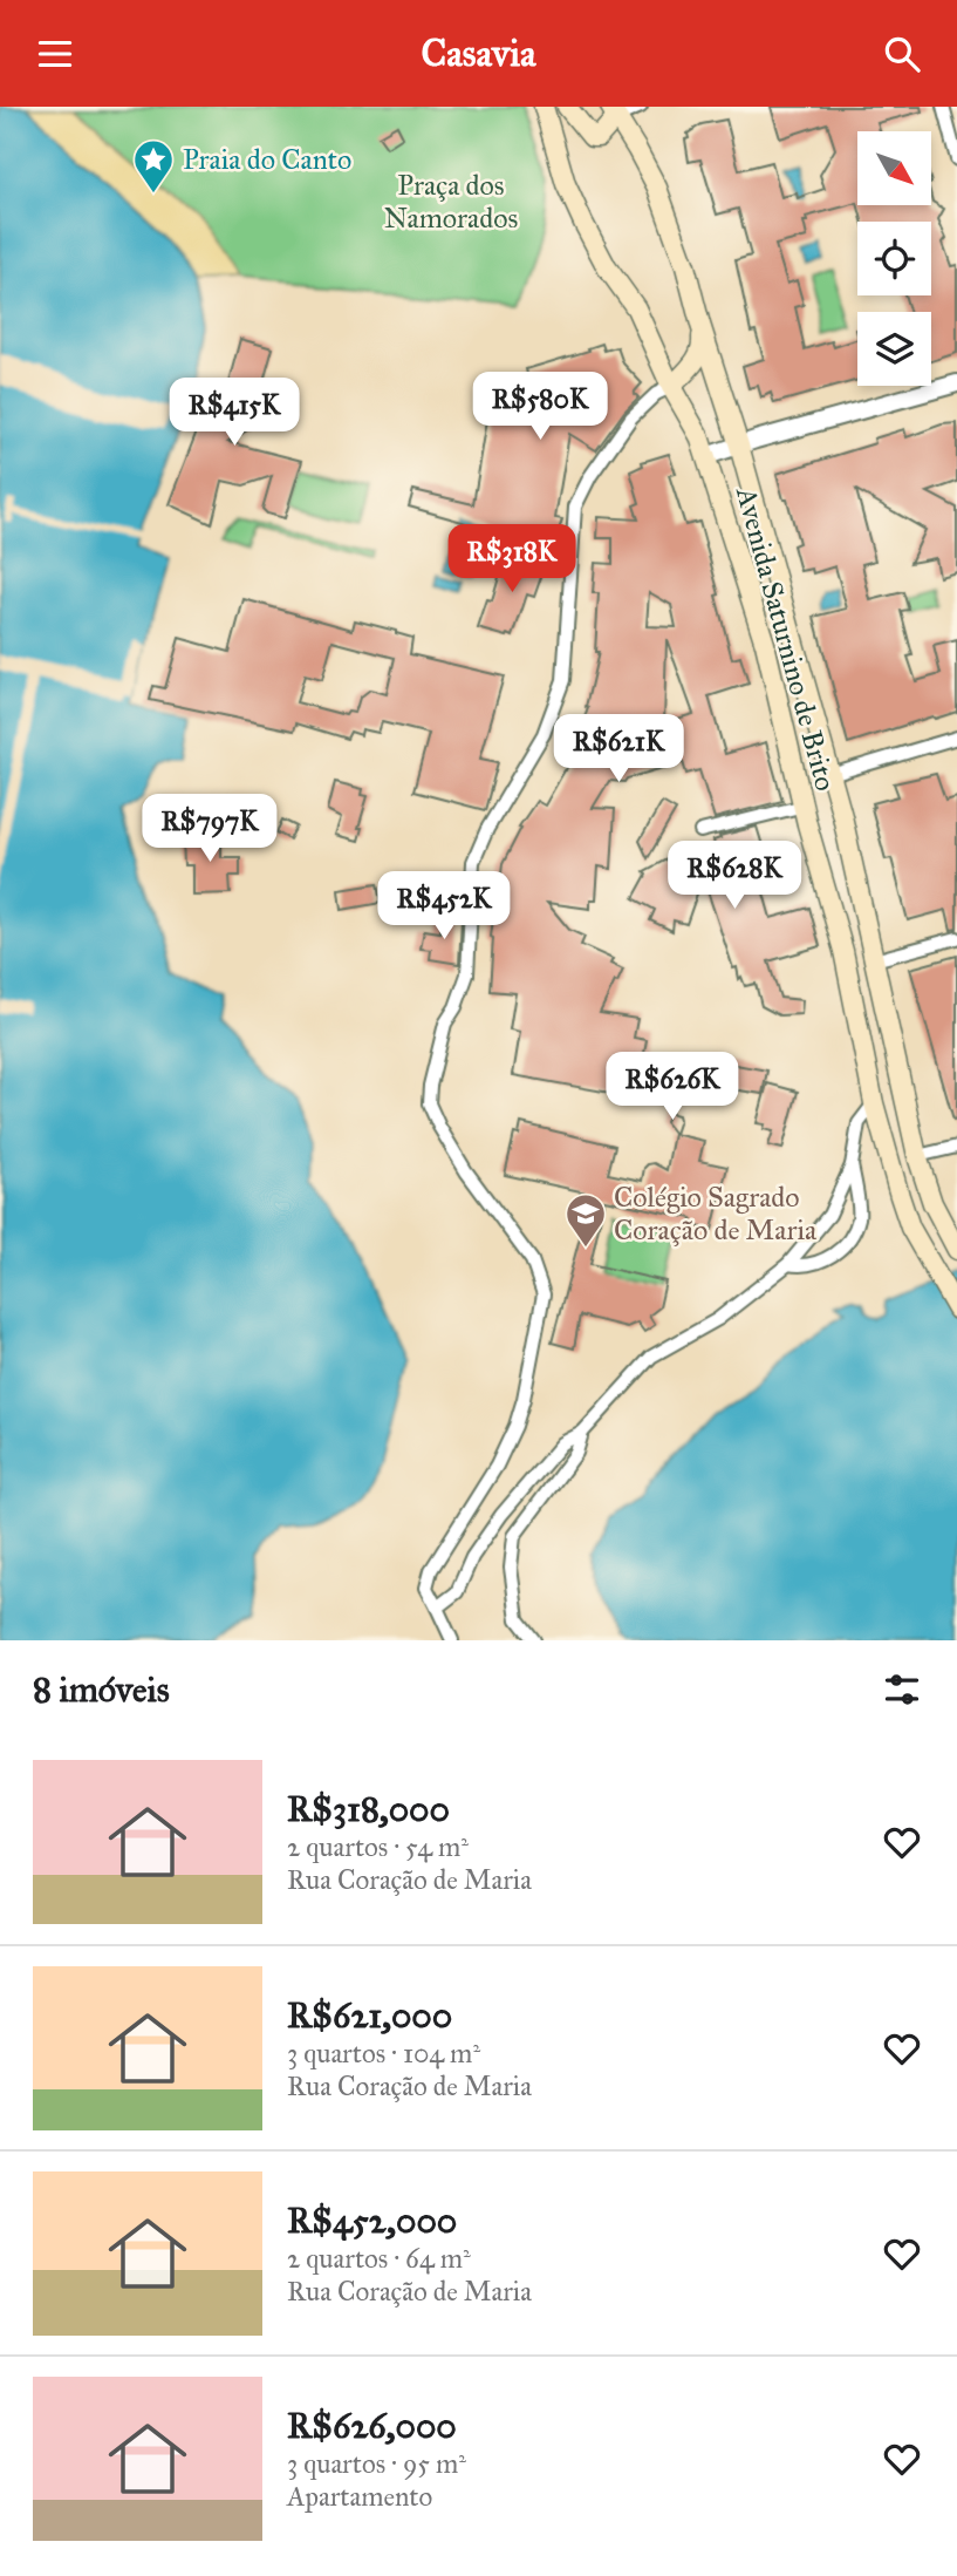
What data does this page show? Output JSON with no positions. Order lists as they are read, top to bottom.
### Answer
{
  "streets": {
    "main road": ["Avenida Saturnino de Brito"]
  },
  "parks": ["Praça dos Namorados"],
  "places": {
    "place": ["Praia do Canto"],
    "school or university": ["Colégio Sagrado Coração de Maria"]
  },
  "north": "bottom right",
  "page": {
    "header": "Casavia",
    "price": [
      "R$580K",
      "R$415K",
      "R$318K",
      "R$621K",
      "R$797K",
      "R$628K",
      "R$452K",
      "R$626K"
    ],
    "heading": "8 imóveis",
    "list": [
      {
        "name": "R$318,000",
        "note": "2 quartos · 54 m² · Rua Coração de Maria"
      },
      {
        "name": "R$621,000",
        "note": "3 quartos · 104 m² · Rua Coração de Maria"
      },
      {
        "name": "R$452,000",
        "note": "2 quartos · 64 m² · Rua Coração de Maria"
      },
      {
        "name": "R$626,000",
        "note": "3 quartos · 95 m² · Apartamento"
      }
    ]
  }
}
